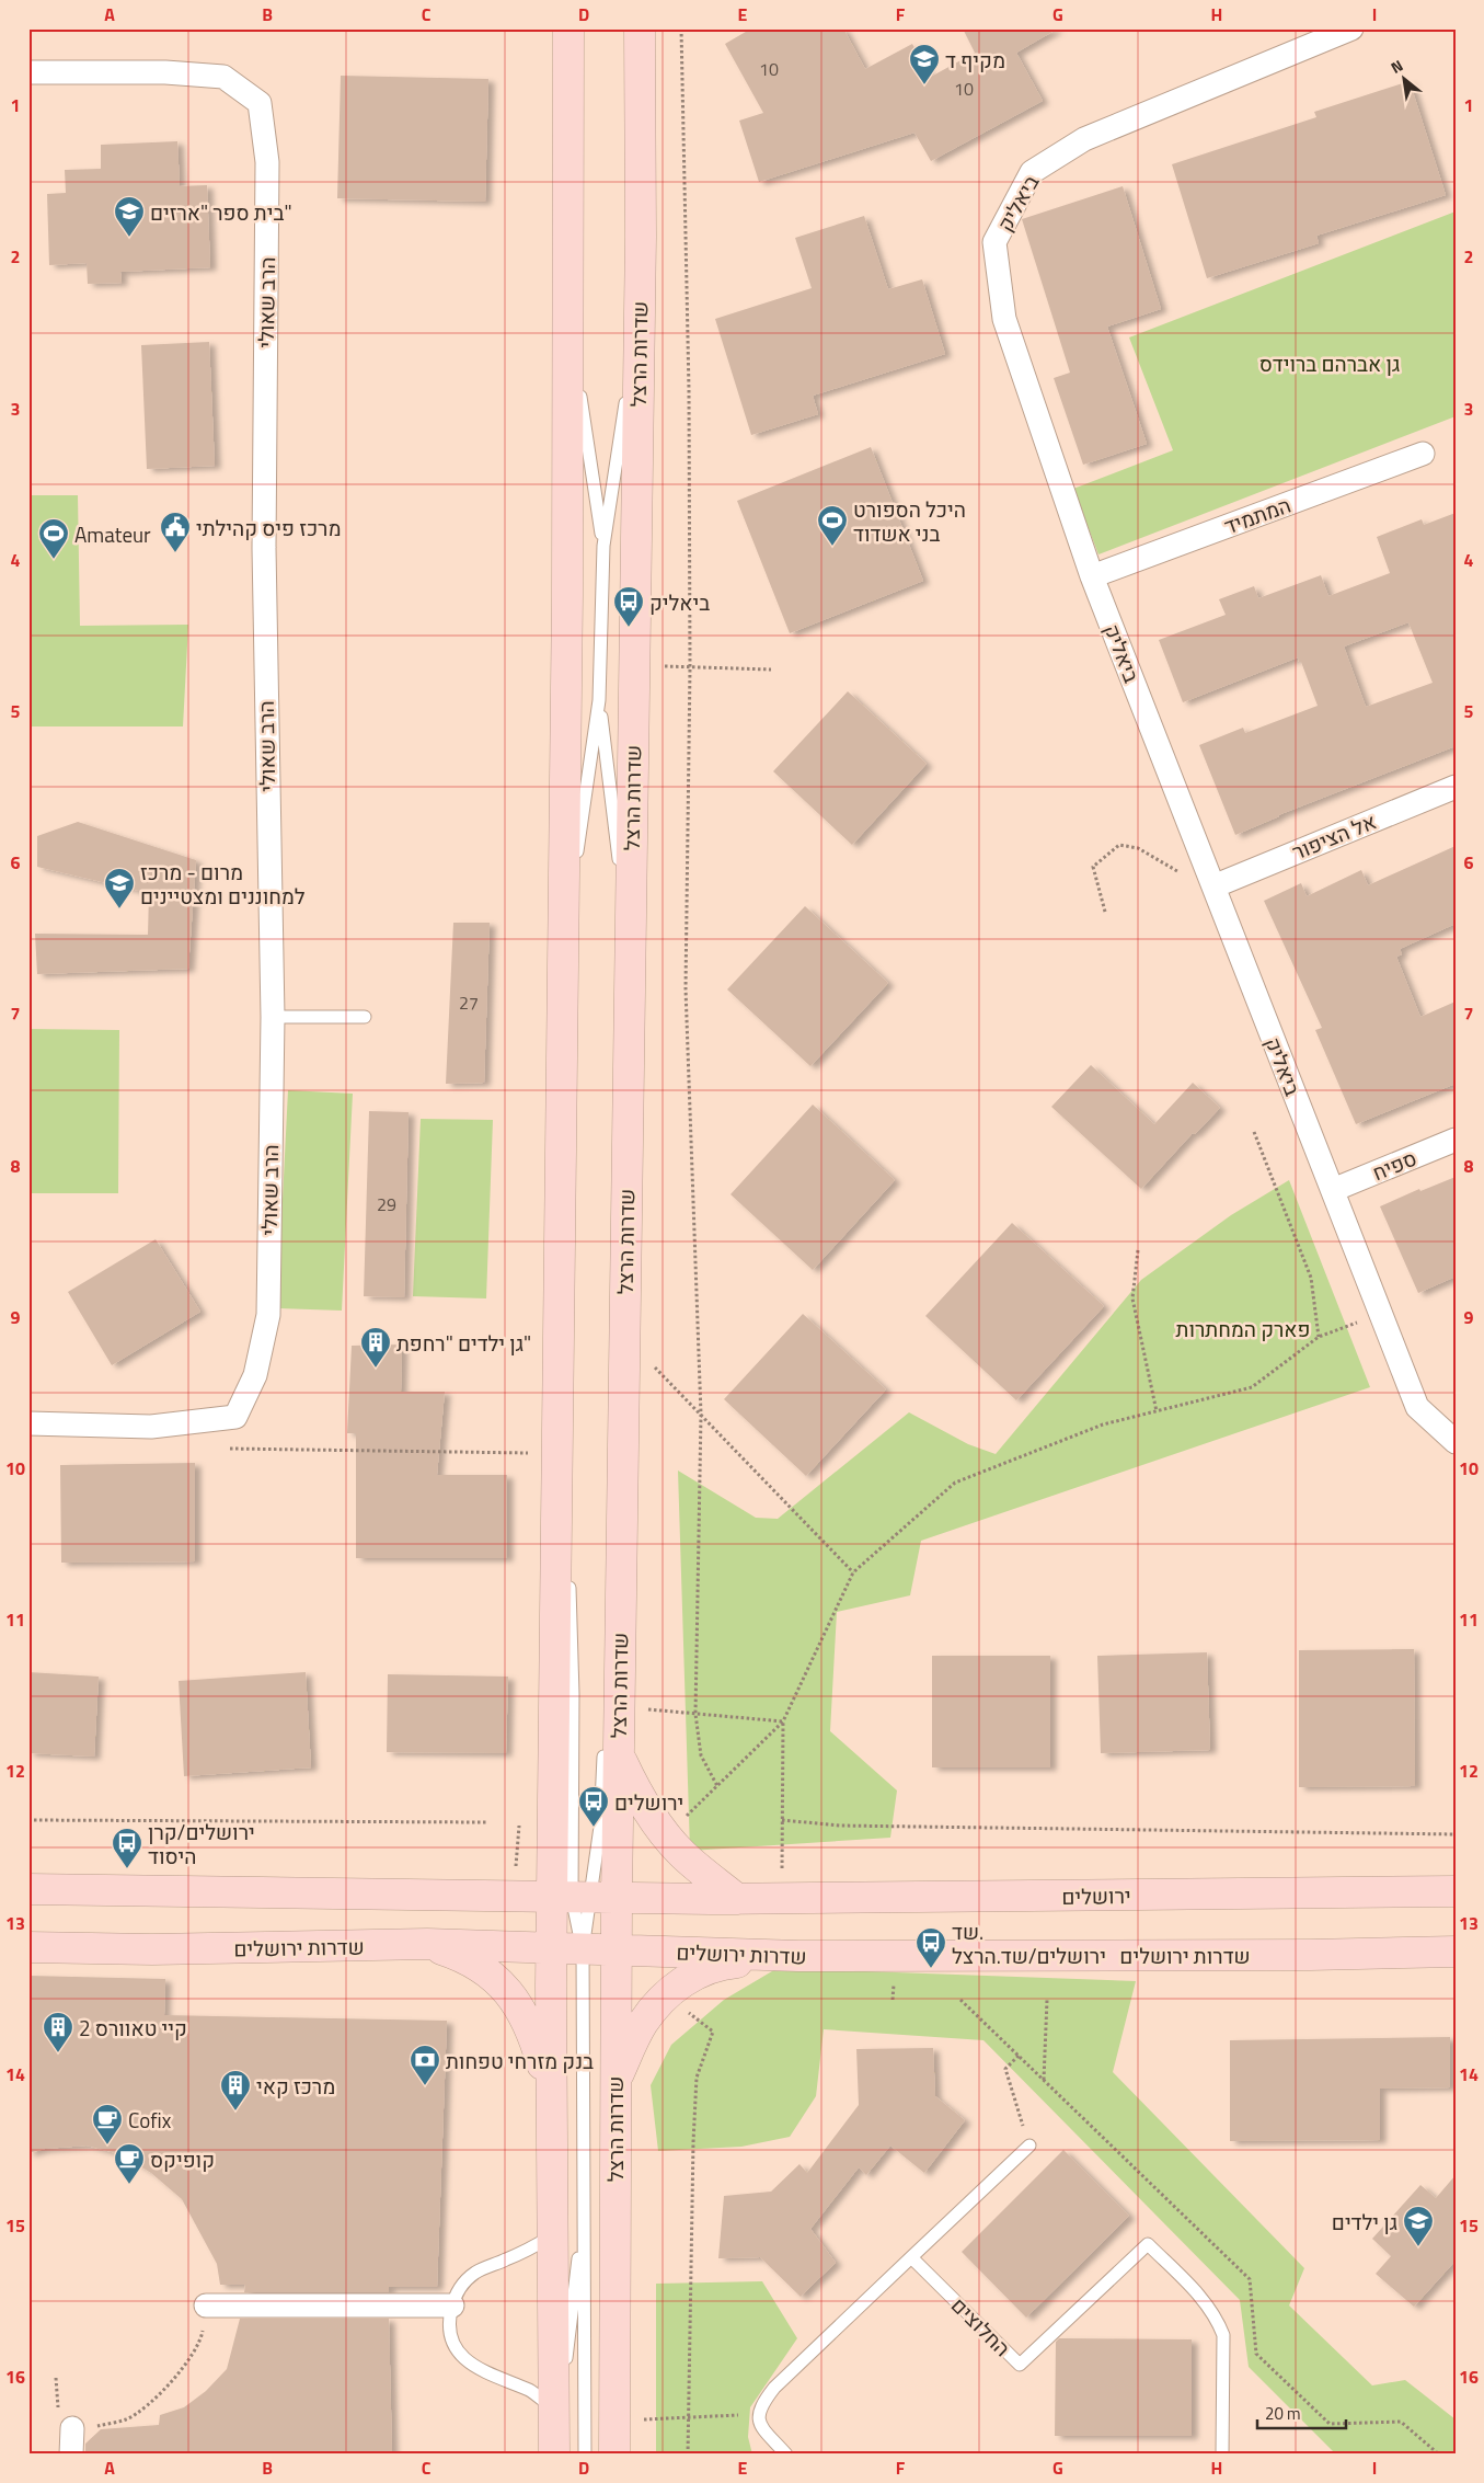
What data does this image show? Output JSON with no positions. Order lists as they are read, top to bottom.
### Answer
{
  "streets": {
    "main road": ["שדרות הרצל", "ירושלים", "שדרות ירושלים"],
    "street": [
      "ביאליק",
      "הרב שאולי",
      "המתמיד",
      "אל הציפור",
      "ספיח"
    ],
    "lane": ["החלוצים"]
  },
  "crossings": [
    ["ביאליק", "המתמיד"],
    ["ביאליק", "אל הציפור"],
    ["ביאליק", "ספיח"],
    ["שדרות הרצל", "שדרות ירושלים"]
  ],
  "parks": ["גן אברהם ברוידס", "פארק המחתרות"],
  "places": {
    "school or university": [
      "מקיף ד",
      "בית ספר \"ארזים\"",
      "מרום - מרכז למחוננים ומצטיינים",
      "גן ילדים"
    ],
    "sports": ["היכל הספורט בני אשדוד", "Amateur"],
    "public building": ["מרכז פיס קהילתי"],
    "bus stop": [
      "ביאליק",
      "ירושלים",
      "ירושלים/קרן היסוד",
      "שד. ירושלים/שד.הרצל"
    ],
    "building": ["גן ילדים \"רחפת\"", "קיי טאוורס 2", "מרכז קאי"],
    "bank": ["בנק מזרחי טפחות"],
    "cafe": ["Cofix", "קופיקס"]
  },
  "house_numbers": [
    "10",
    "10",
    "27",
    "29"
  ],
  "scale_bar": "20 m",
  "north": "top left",
  "grid": {
    "columns": [
      "A",
      "B",
      "C",
      "D",
      "E",
      "F",
      "G",
      "H",
      "I"
    ],
    "rows": [
      "1",
      "2",
      "3",
      "4",
      "5",
      "6",
      "7",
      "8",
      "9",
      "10",
      "11",
      "12",
      "13",
      "14",
      "15",
      "16"
    ]
  }
}
